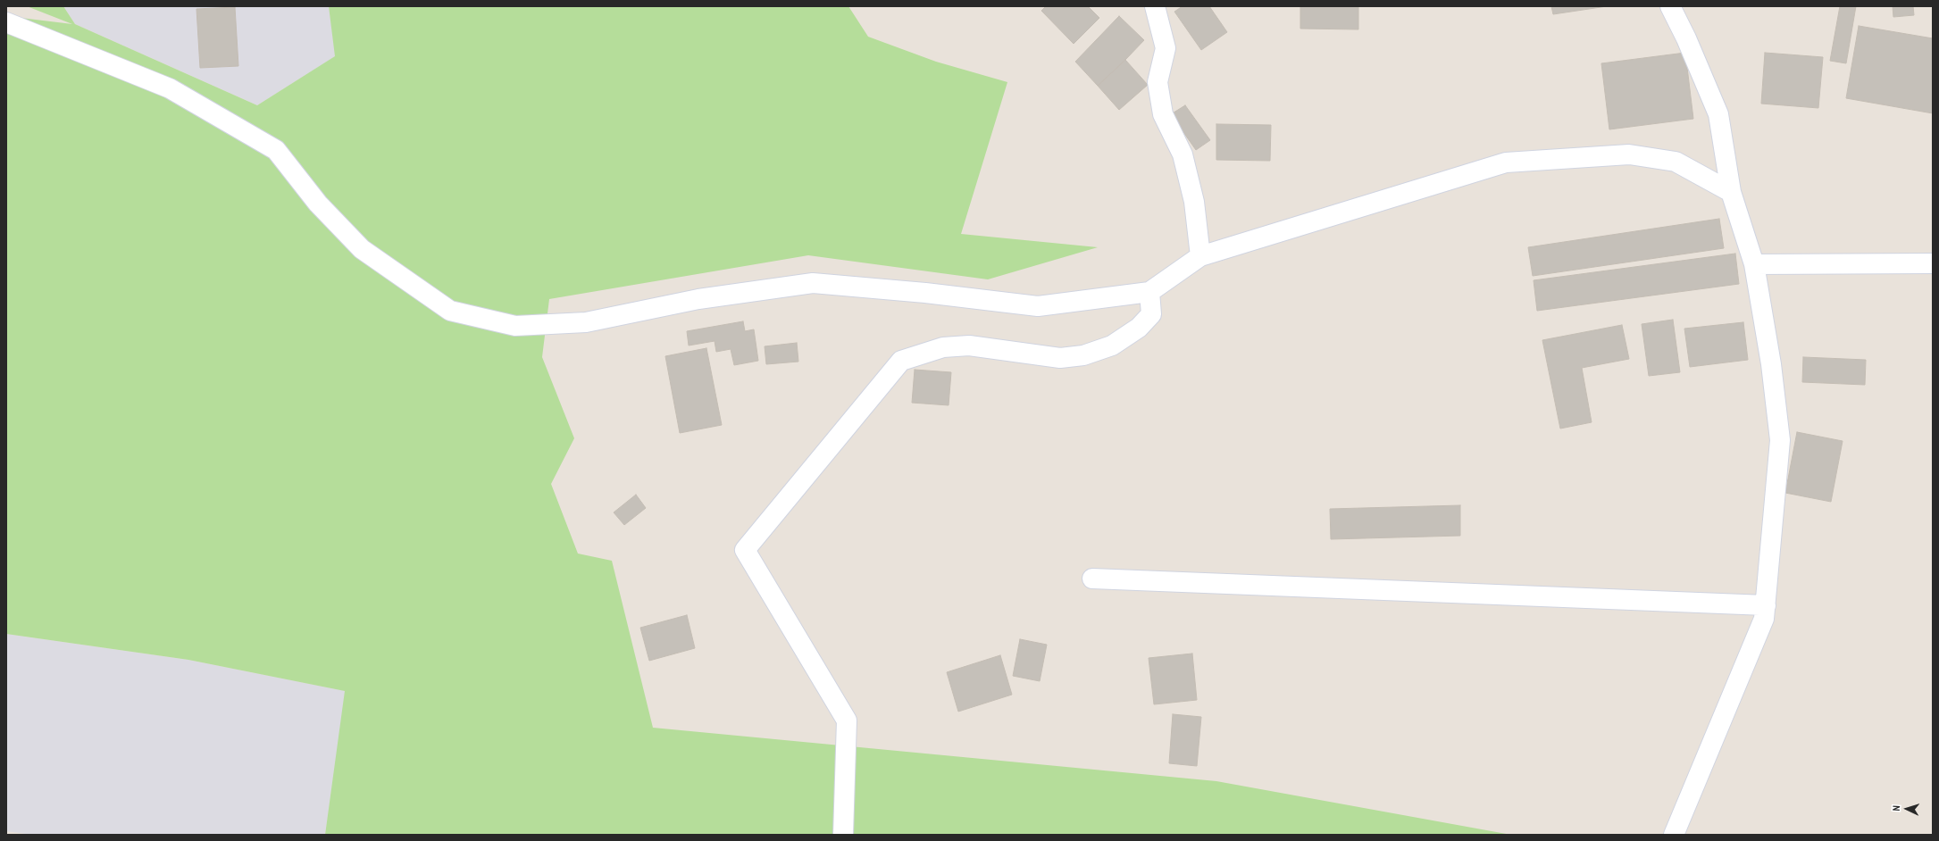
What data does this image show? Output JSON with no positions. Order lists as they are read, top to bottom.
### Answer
{
  "north": "left"
}
